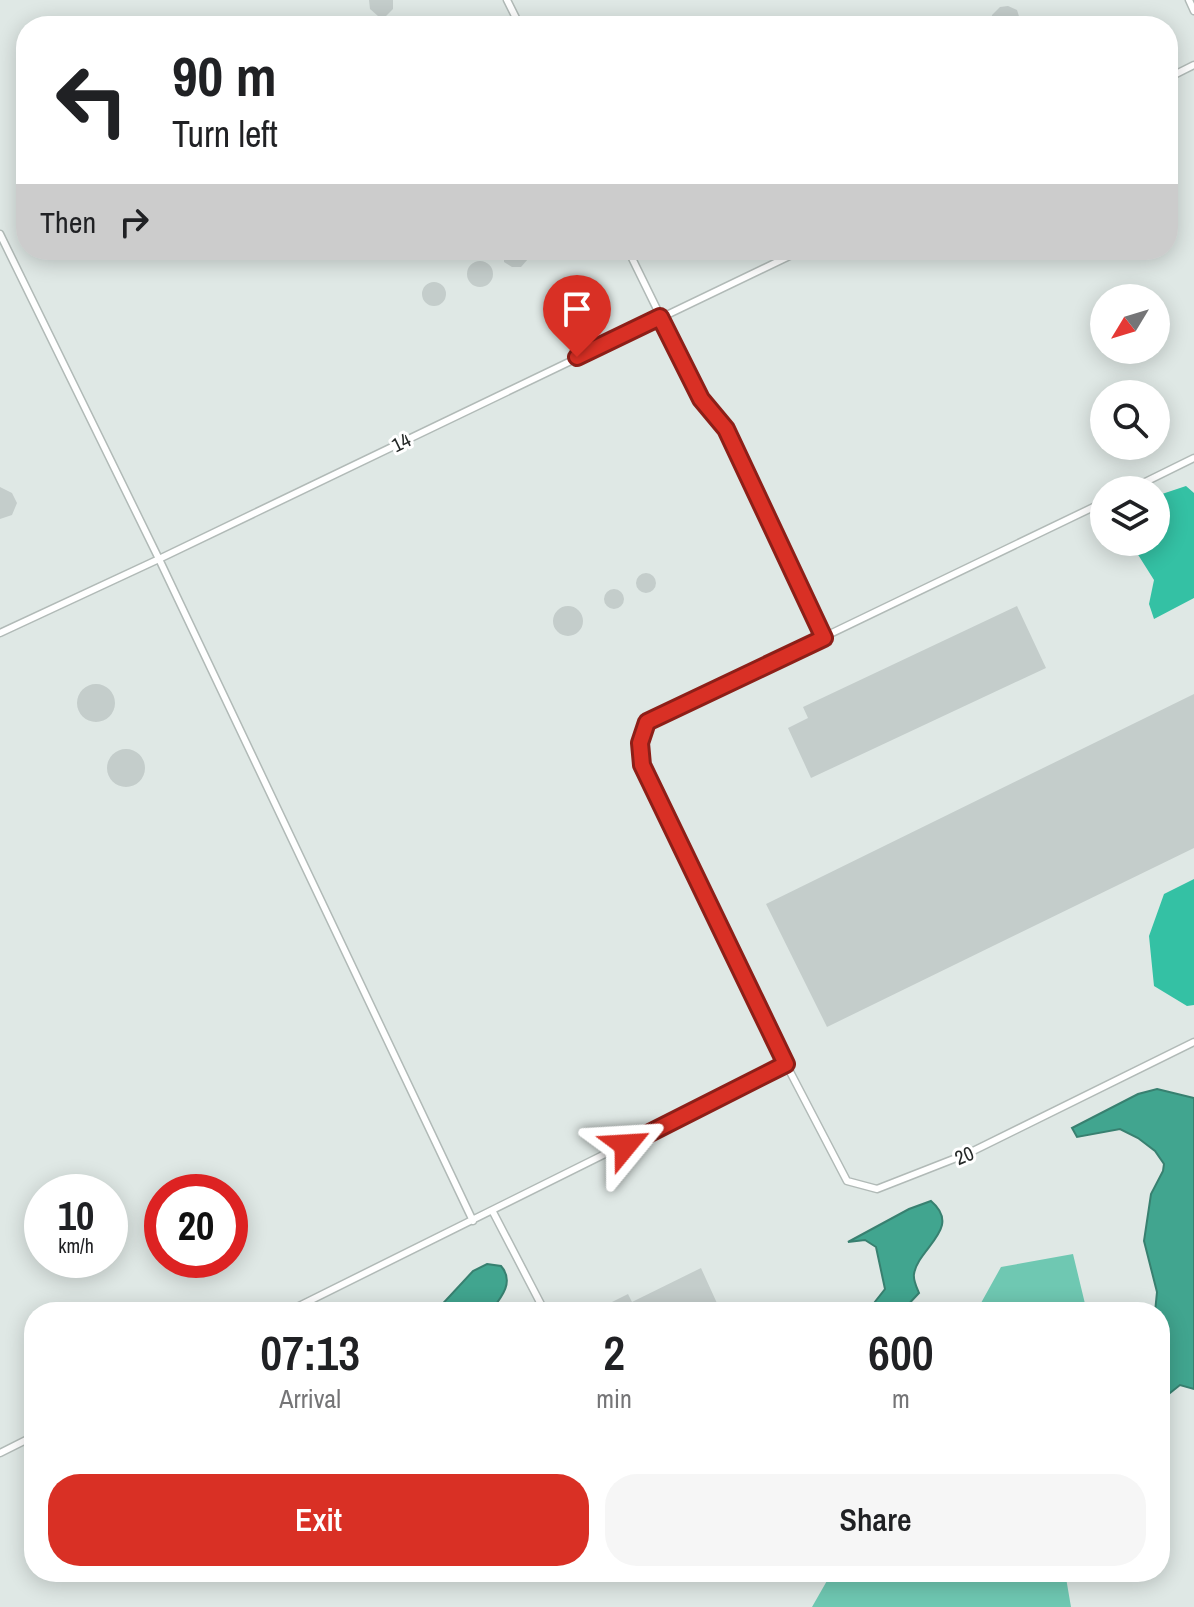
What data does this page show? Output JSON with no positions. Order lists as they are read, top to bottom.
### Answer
{
  "streets": {
    "lane": ["14", "20"]
  },
  "north": "bottom left",
  "page": {
    "turn": ["90 m", "Turn left"],
    "then": "Then",
    "speed": "10 km/h",
    "limit": "20",
    "eta": [
      "07:13",
      "Arrival",
      "2",
      "min",
      "600",
      "m"
    ],
    "buttons": ["Exit", "Share"]
  }
}
